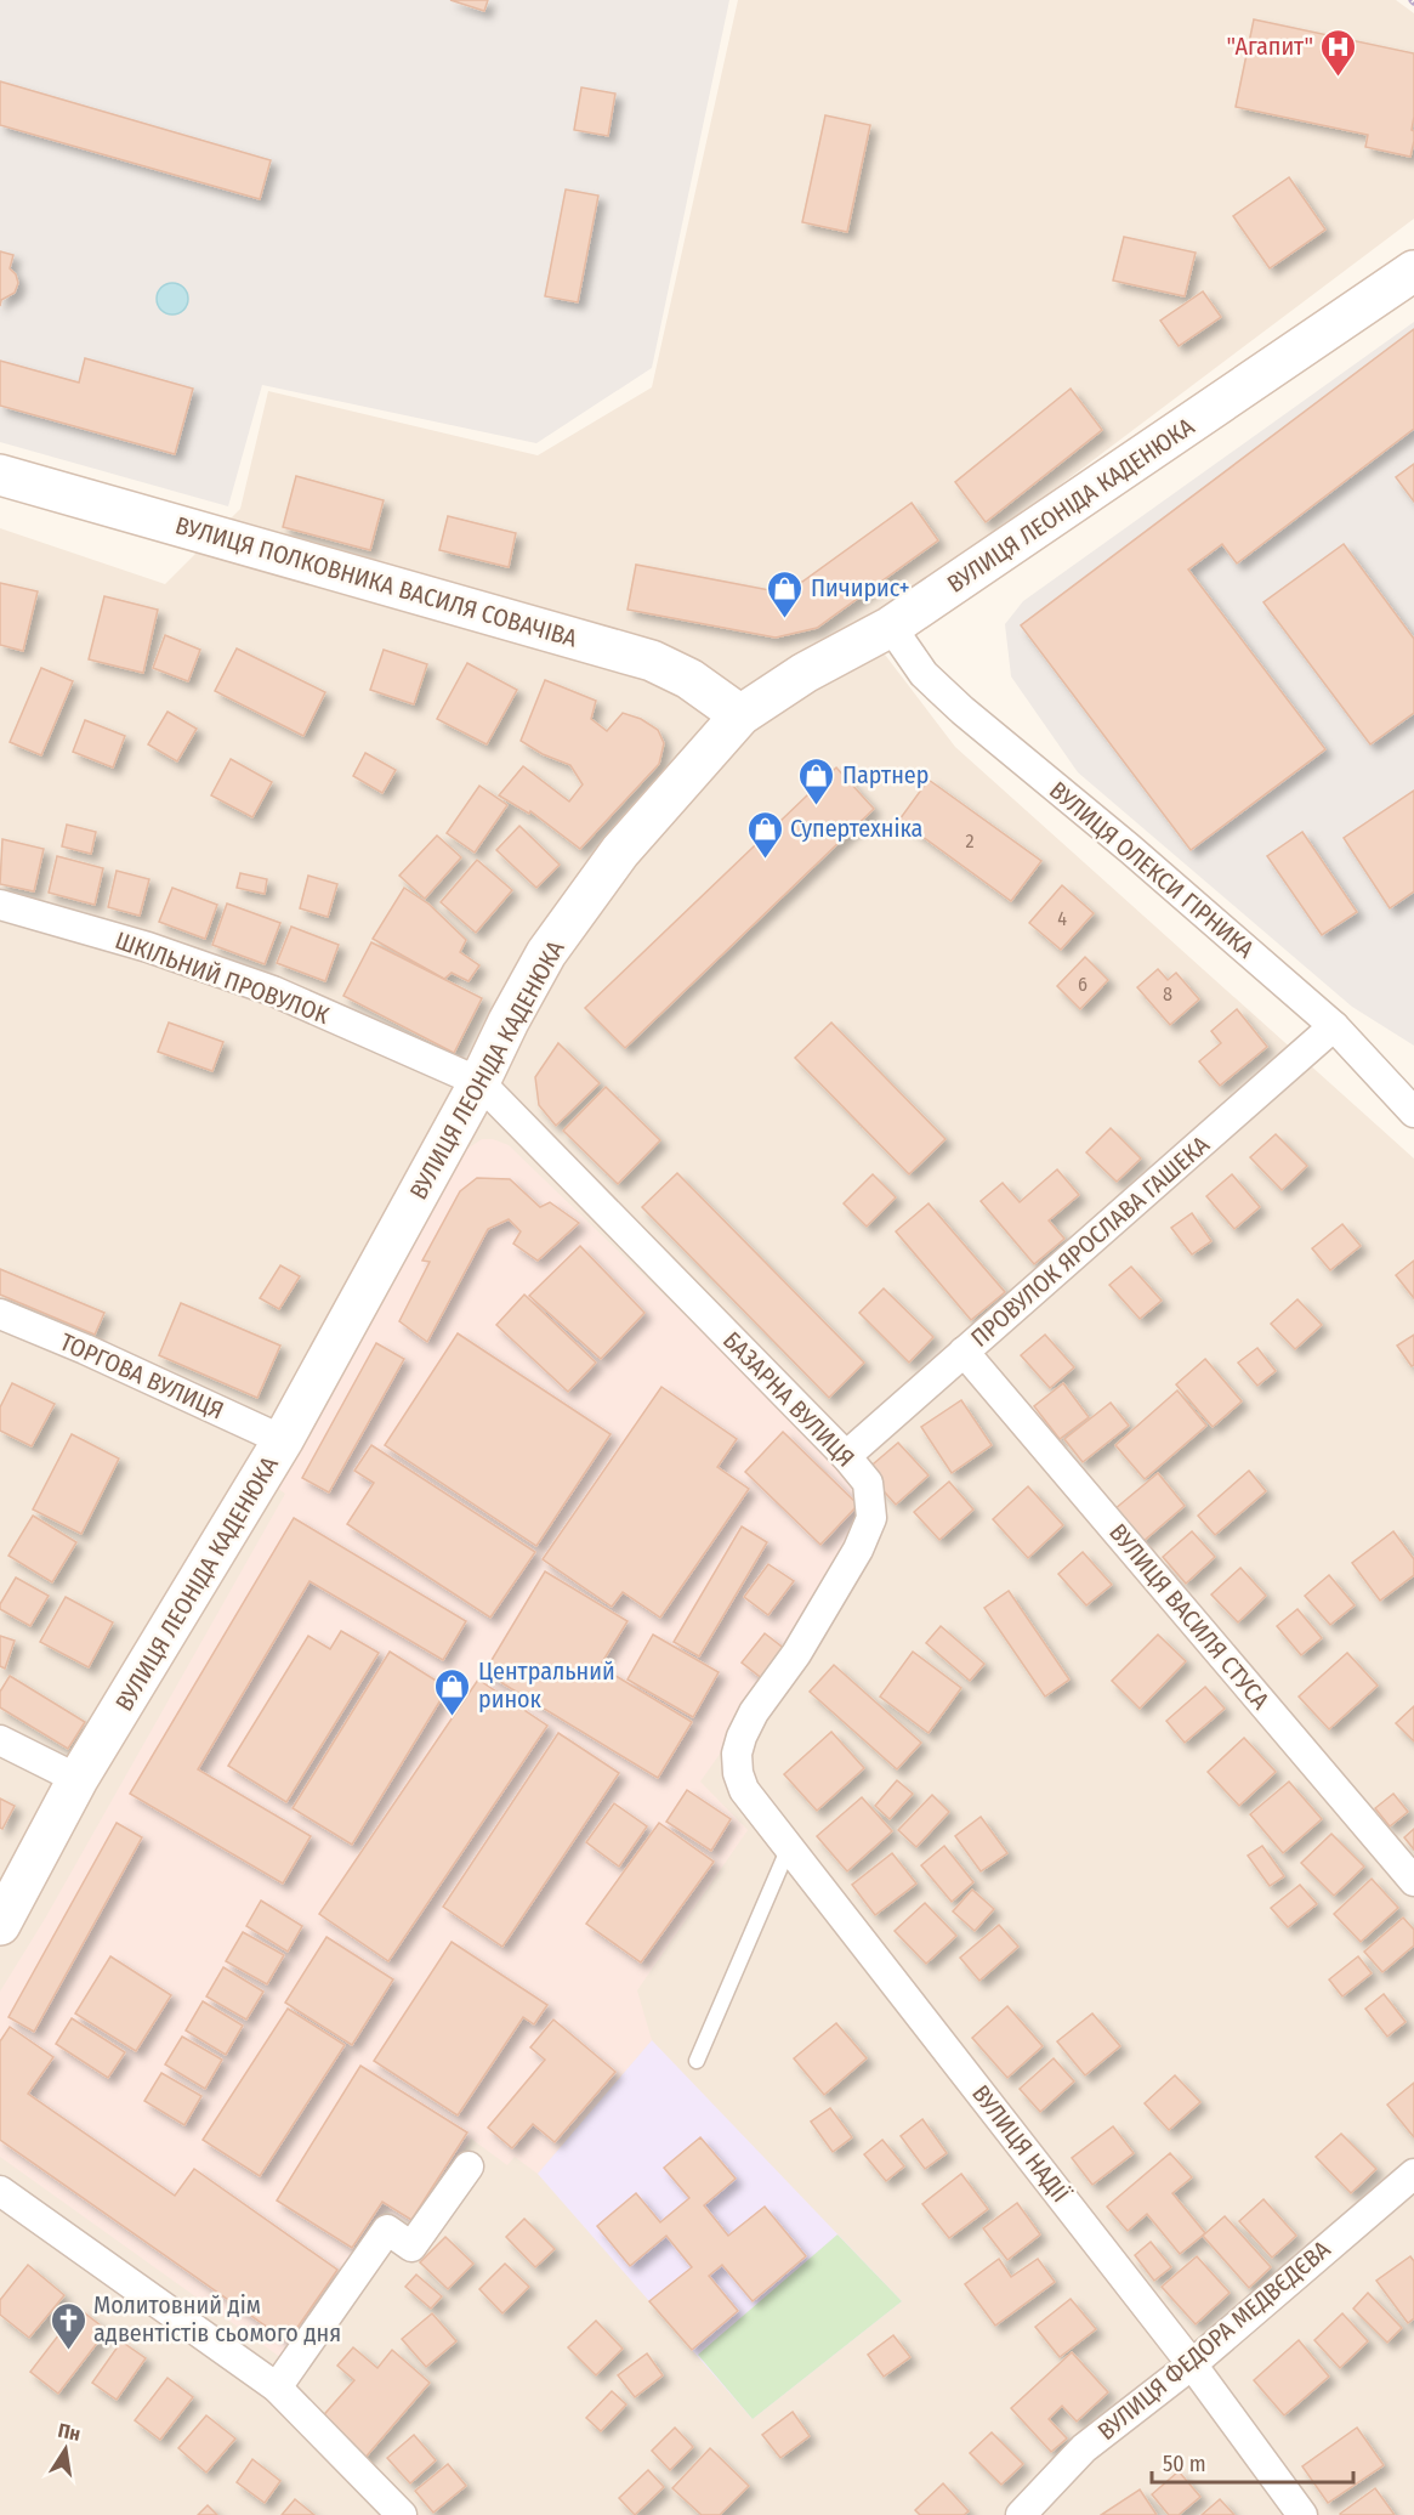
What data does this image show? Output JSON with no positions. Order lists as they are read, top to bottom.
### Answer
{
  "streets": {
    "street": [
      "ВУЛИЦЯ ЛЕОНІДА КАДЕНЮКА",
      "ВУЛИЦЯ ПОЛКОВНИКА ВАСИЛЯ СОВАЧІВА",
      "ВУЛИЦЯ ОЛЕКСИ ГІРНИКА",
      "ШКІЛЬНИЙ ПРОВУЛОК",
      "ПРОВУЛОК ЯРОСЛАВА ГАШЕКА",
      "ТОРГОВА ВУЛИЦЯ",
      "БАЗАРНА ВУЛИЦЯ",
      "ВУЛИЦЯ ВАСИЛЯ СТУСА",
      "ВУЛИЦЯ НАДІЇ",
      "ВУЛИЦЯ ФЕДОРА МЕДВЄДЄВА"
    ]
  },
  "crossings": [
    ["ВУЛИЦЯ ЛЕОНІДА КАДЕНЮКА", "ВУЛИЦЯ ПОЛКОВНИКА ВАСИЛЯ СОВАЧІВА"],
    ["ВУЛИЦЯ ЛЕОНІДА КАДЕНЮКА", "ВУЛИЦЯ ОЛЕКСИ ГІРНИКА"],
    ["ВУЛИЦЯ ЛЕОНІДА КАДЕНЮКА", "ШКІЛЬНИЙ ПРОВУЛОК"],
    ["ВУЛИЦЯ ЛЕОНІДА КАДЕНЮКА", "ТОРГОВА ВУЛИЦЯ"],
    ["ВУЛИЦЯ ЛЕОНІДА КАДЕНЮКА", "БАЗАРНА ВУЛИЦЯ"],
    ["ВУЛИЦЯ ОЛЕКСИ ГІРНИКА", "ПРОВУЛОК ЯРОСЛАВА ГАШЕКА"],
    ["ШКІЛЬНИЙ ПРОВУЛОК", "БАЗАРНА ВУЛИЦЯ"],
    ["ПРОВУЛОК ЯРОСЛАВА ГАШЕКА", "БАЗАРНА ВУЛИЦЯ"],
    ["ПРОВУЛОК ЯРОСЛАВА ГАШЕКА", "ВУЛИЦЯ ВАСИЛЯ СТУСА"],
    ["БАЗАРНА ВУЛИЦЯ", "ВУЛИЦЯ НАДІЇ"],
    ["ВУЛИЦЯ НАДІЇ", "ВУЛИЦЯ ФЕДОРА МЕДВЄДЄВА"]
  ],
  "places": {
    "hospital": ["\"Агапит\""],
    "shop": [
      "Пичирис+",
      "Партнер",
      "Супертехніка",
      "Центральний ринок"
    ],
    "church": ["Молитовний дім адвентістів сьомого дня"]
  },
  "house_numbers": [
    "2",
    "4",
    "6",
    "8"
  ],
  "scale_bar": "50 m",
  "north": "top"
}
